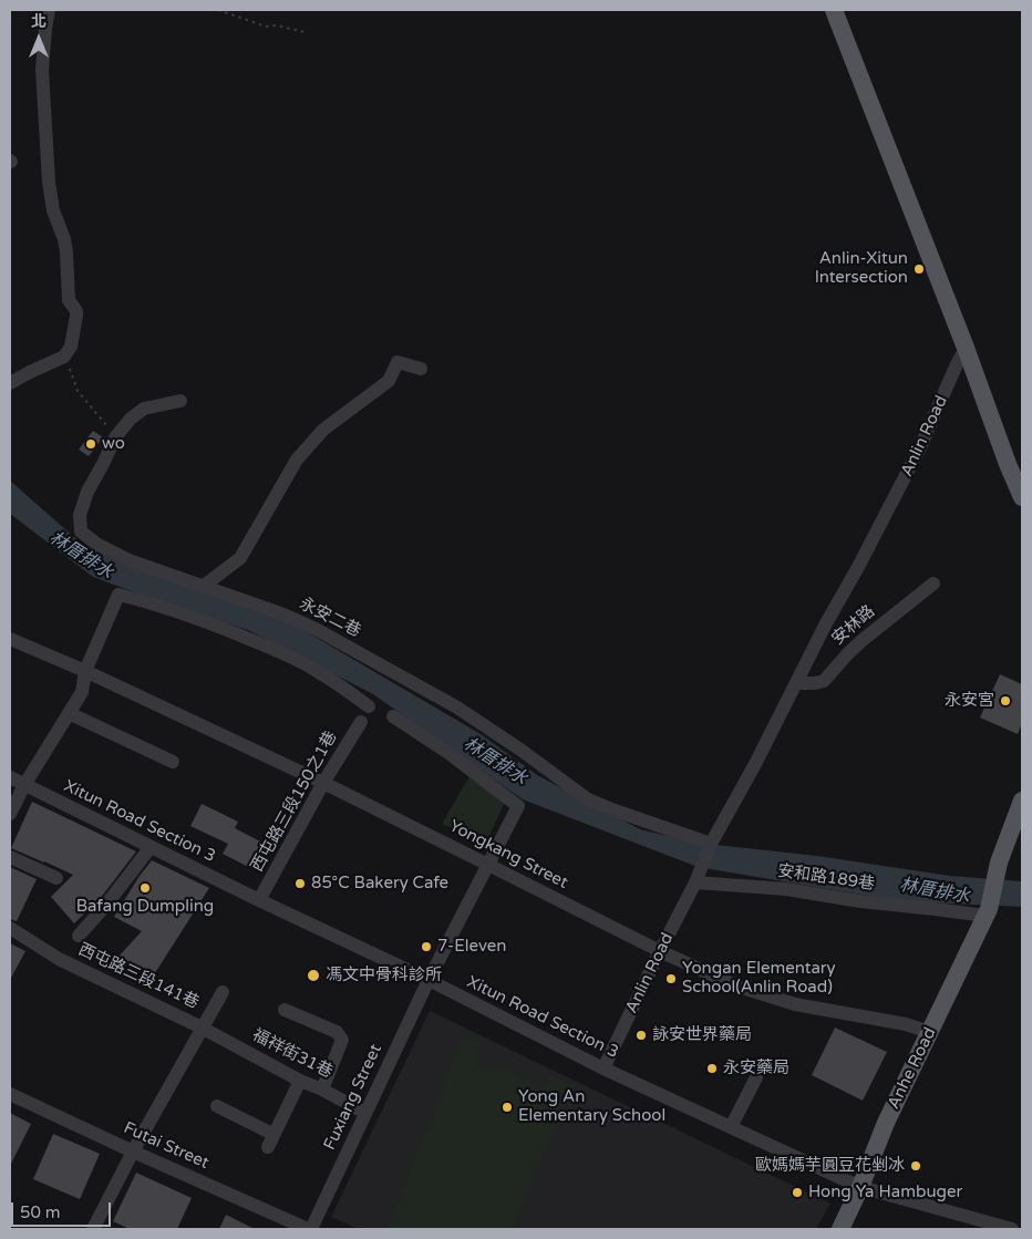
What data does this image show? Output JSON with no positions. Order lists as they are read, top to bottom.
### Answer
{
  "streets": {
    "main road": ["Anhe Road"],
    "street": [
      "Anlin Road",
      "永安二巷",
      "安林路",
      "西屯路三段150之1巷",
      "Xitun Road Section 3",
      "Yongkang Street",
      "安和路189巷",
      "西屯路三段141巷",
      "福祥街31巷",
      "Fuxiang Street",
      "Futai Street"
    ]
  },
  "crossings": [
    ["Anlin Road", "永安二巷"],
    ["Anlin Road", "安林路"],
    ["Anlin Road", "Xitun Road Section 3"],
    ["Anlin Road", "Yongkang Street"],
    ["Anlin Road", "安和路189巷"],
    ["西屯路三段150之1巷", "Xitun Road Section 3"],
    ["西屯路三段150之1巷", "Yongkang Street"],
    ["Xitun Road Section 3", "Anhe Road"],
    ["Xitun Road Section 3", "Fuxiang Street"],
    ["Yongkang Street", "Anhe Road"],
    ["Yongkang Street", "Fuxiang Street"],
    ["安和路189巷", "Anhe Road"],
    ["西屯路三段141巷", "福祥街31巷"],
    ["西屯路三段141巷", "Futai Street"],
    ["福祥街31巷", "Fuxiang Street"],
    ["Fuxiang Street", "Futai Street"]
  ],
  "water": ["林厝排水"],
  "places": [
    "Anlin-Xitun Intersection",
    "wo",
    "永安宮",
    "85°C Bakery Cafe",
    "Bafang Dumpling",
    "7-Eleven",
    "馮文中骨科診所",
    "Yongan Elementary School(Anlin Road)",
    "詠安世界藥局",
    "永安藥局",
    "Yong An Elementary School",
    "歐媽媽芋圓豆花剉冰",
    "Hong Ya Hambuger"
  ],
  "scale_bar": "50 m",
  "north": "top"
}
